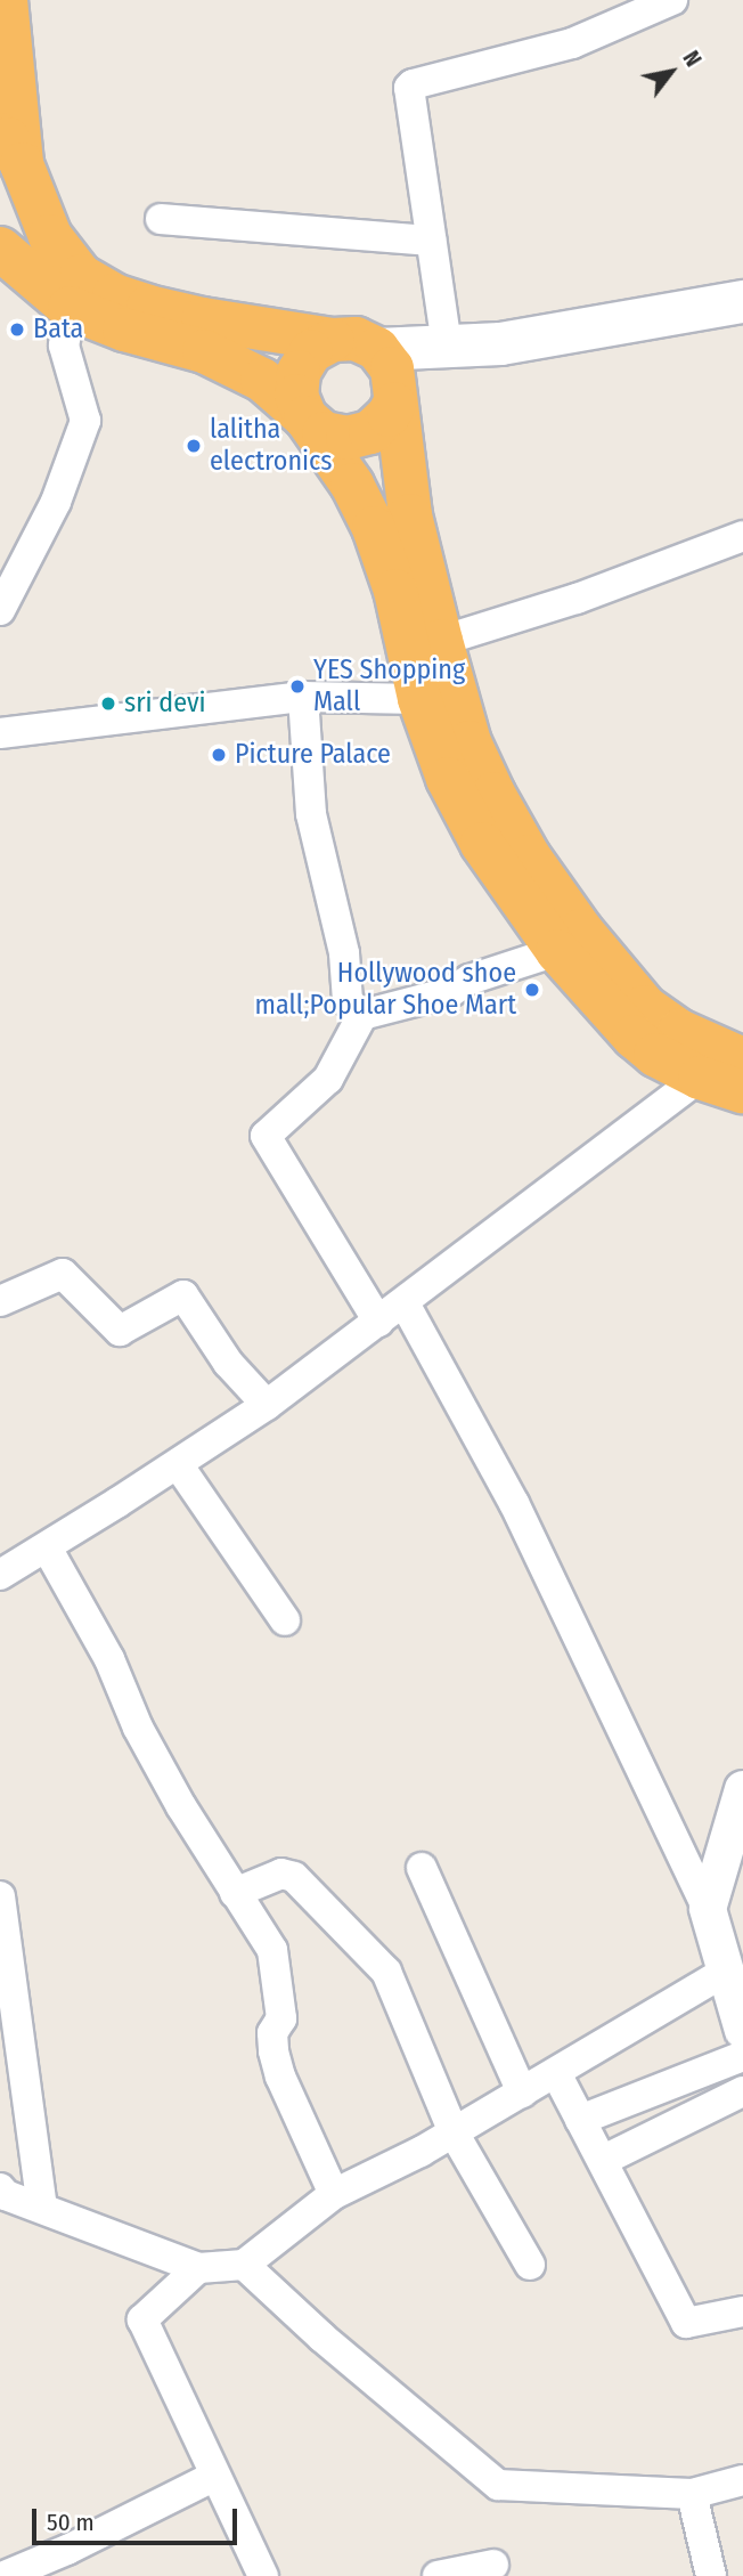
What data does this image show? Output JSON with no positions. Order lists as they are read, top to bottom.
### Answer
{
  "places": [
    "Bata",
    "lalitha electronics",
    "YES Shopping Mall",
    "sri devi",
    "Picture Palace",
    "Hollywood shoe mall;Popular Shoe Mart"
  ],
  "scale_bar": "50 m",
  "north": "top right"
}
